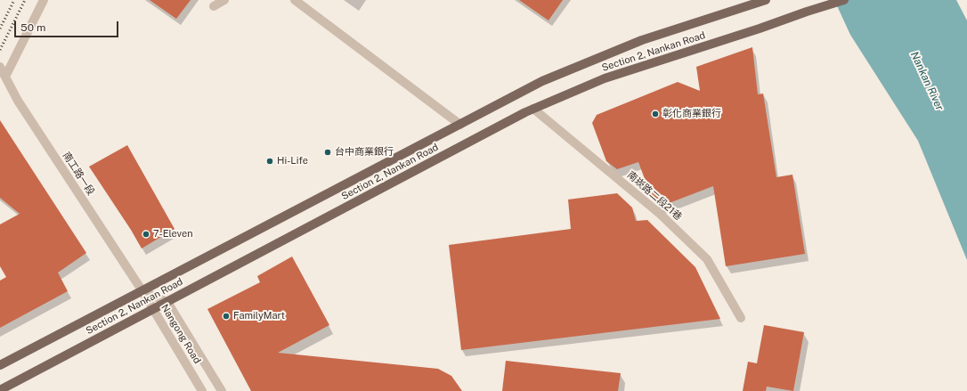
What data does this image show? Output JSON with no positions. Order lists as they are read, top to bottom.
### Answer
{
  "streets": {
    "main road": ["Section 2, Nankan Road"],
    "street": ["南工路一段", "南崁路二段21巷", "Nangong Road"]
  },
  "crossings": [
    ["Section 2, Nankan Road", "南工路一段"],
    ["Section 2, Nankan Road", "南崁路二段21巷"],
    ["Section 2, Nankan Road", "Nangong Road"],
    ["南工路一段", "Nangong Road"]
  ],
  "water": ["Nankan River"],
  "places": [
    "彰化商業銀行",
    "台中商業銀行",
    "Hi-Life",
    "7-Eleven",
    "FamilyMart"
  ],
  "scale_bar": "50 m"
}
